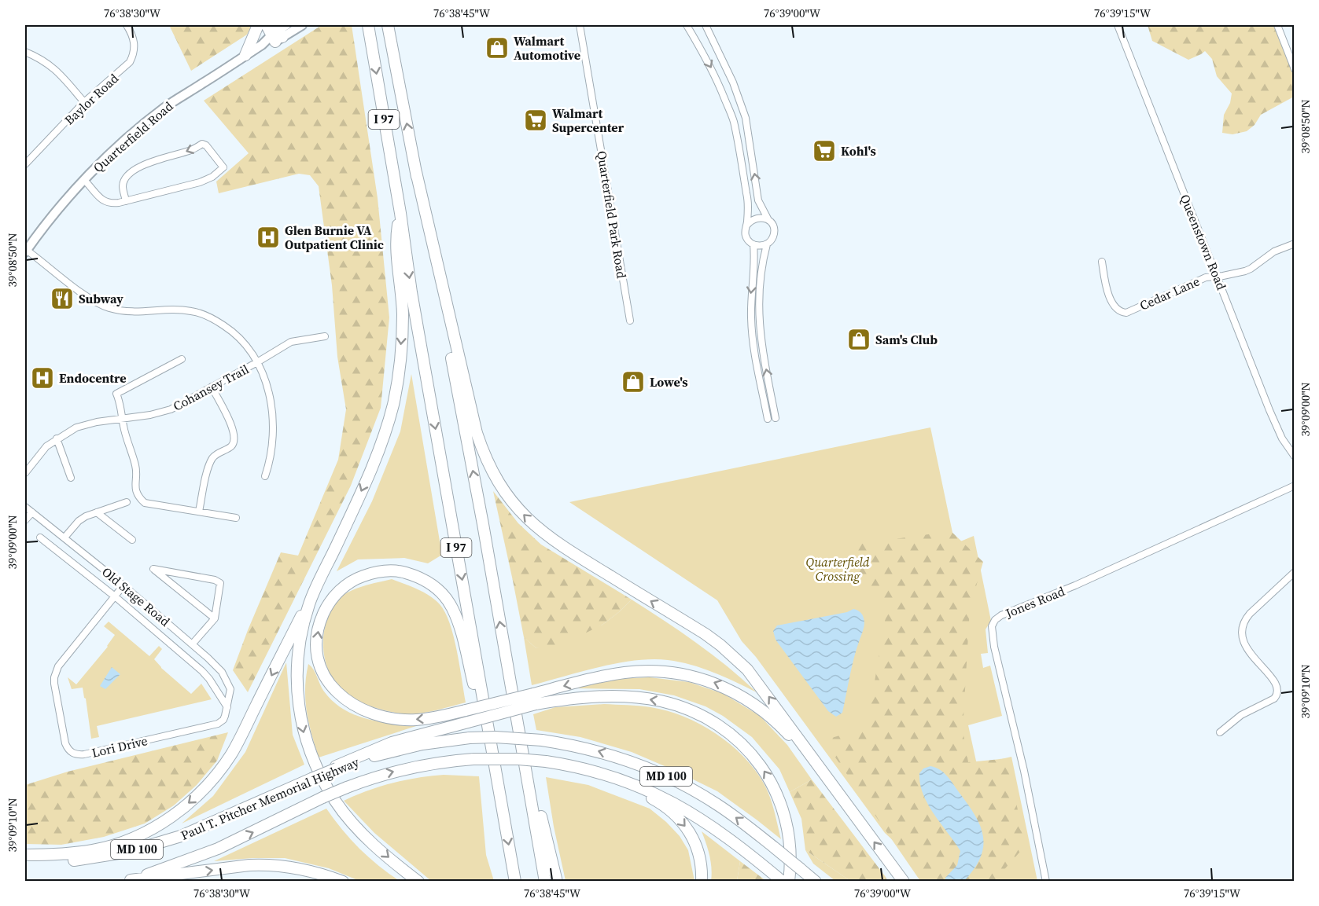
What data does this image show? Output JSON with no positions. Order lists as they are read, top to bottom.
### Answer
{
  "streets": {
    "highway": ["I 97", "MD 100", "Paul T. Pitcher Memorial Highway"],
    "main road": ["Quarterfield Road"],
    "street": [
      "Baylor Road",
      "Quarterfield Park Road",
      "Queenstown Road",
      "Cedar Lane",
      "Cohansey Trail",
      "Old Stage Road",
      "Jones Road",
      "Lori Drive"
    ]
  },
  "crossings": [
    ["Queenstown Road", "Cedar Lane"],
    ["Old Stage Road", "Lori Drive"]
  ],
  "parks": ["Quarterfield Crossing"],
  "places": {
    "shop": ["Walmart Automotive", "Sam's Club", "Lowe's"],
    "supermarket": ["Walmart Supercenter", "Kohl's"],
    "hospital": ["Glen Burnie VA Outpatient Clinic", "Endocentre"],
    "restaurant": ["Subway"]
  },
  "coordinates": [
    "76°38'30\"W",
    "76°38'45\"W",
    "76°39'00\"W",
    "76°39'15\"W",
    "39°08'50\"N",
    "39°09'00\"N",
    "39°09'10\"N"
  ]
}
